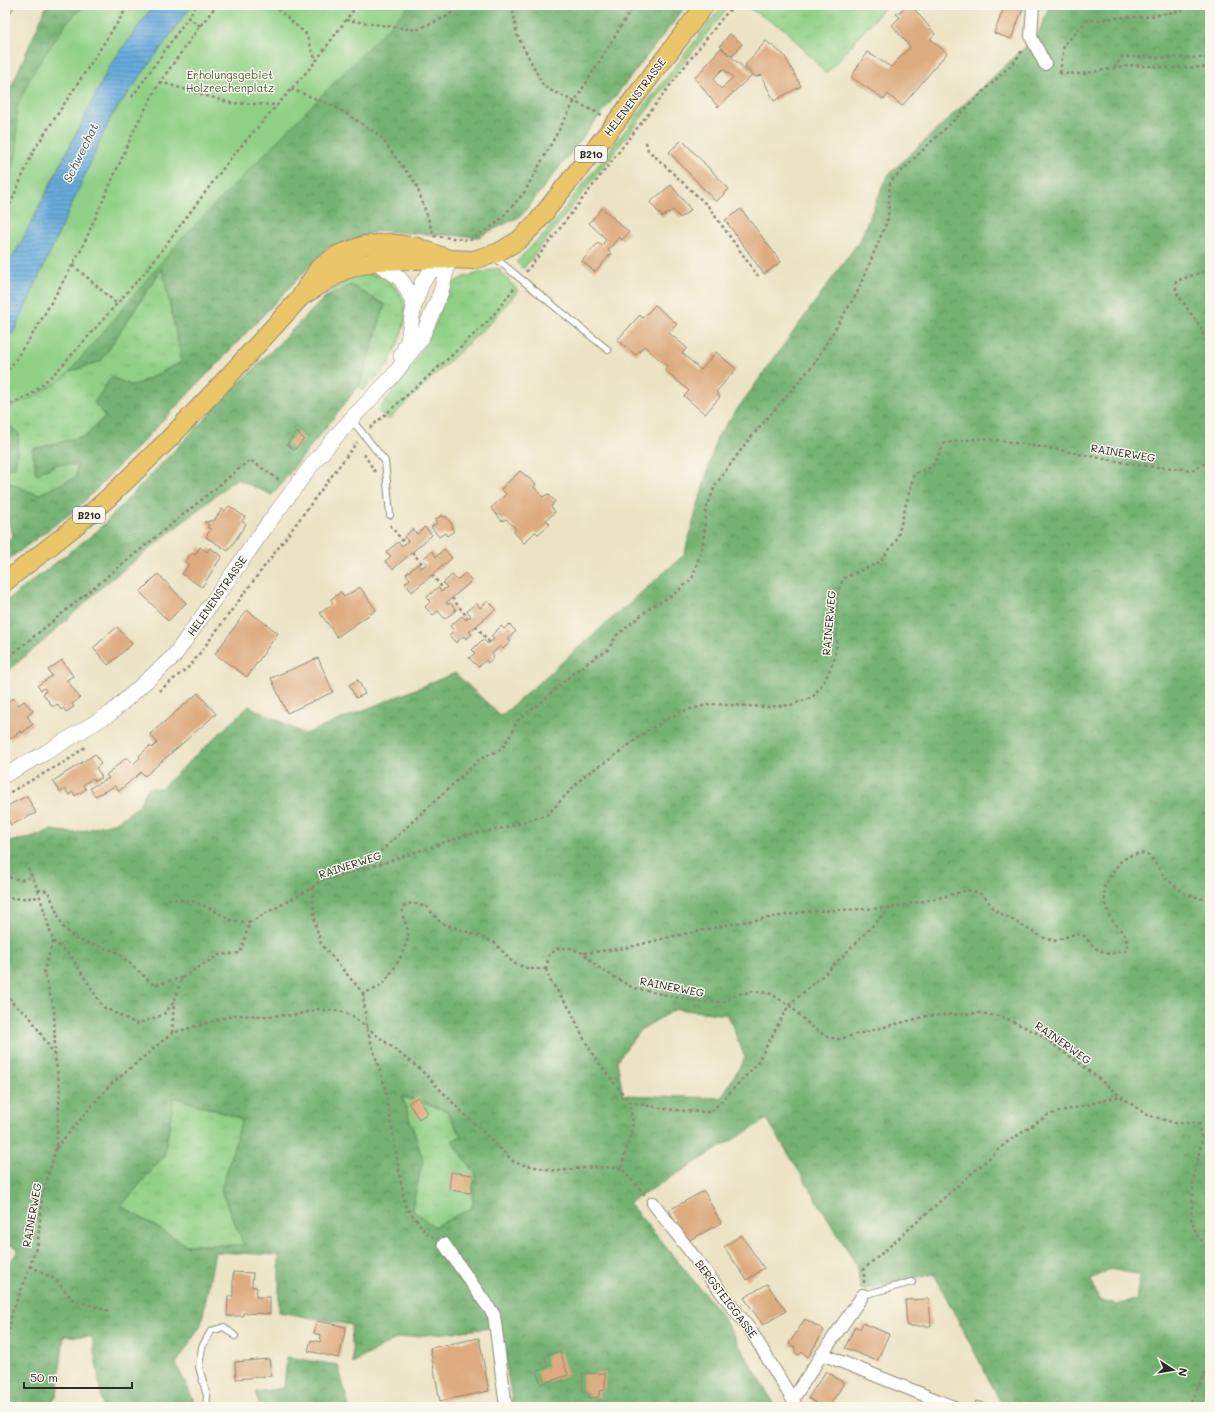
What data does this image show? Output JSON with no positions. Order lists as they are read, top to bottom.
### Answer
{
  "streets": {
    "main road": ["HELENENSTRASSE", "B210"],
    "street": ["BERGSTEIGGASSE"],
    "path": ["RAINERWEG"]
  },
  "crossings": [
    ["HELENENSTRASSE", "B210"]
  ],
  "water": ["Schwechat"],
  "parks": ["Erholungsgebiet Holzrechenplatz"],
  "scale_bar": "50 m",
  "north": "right"
}
